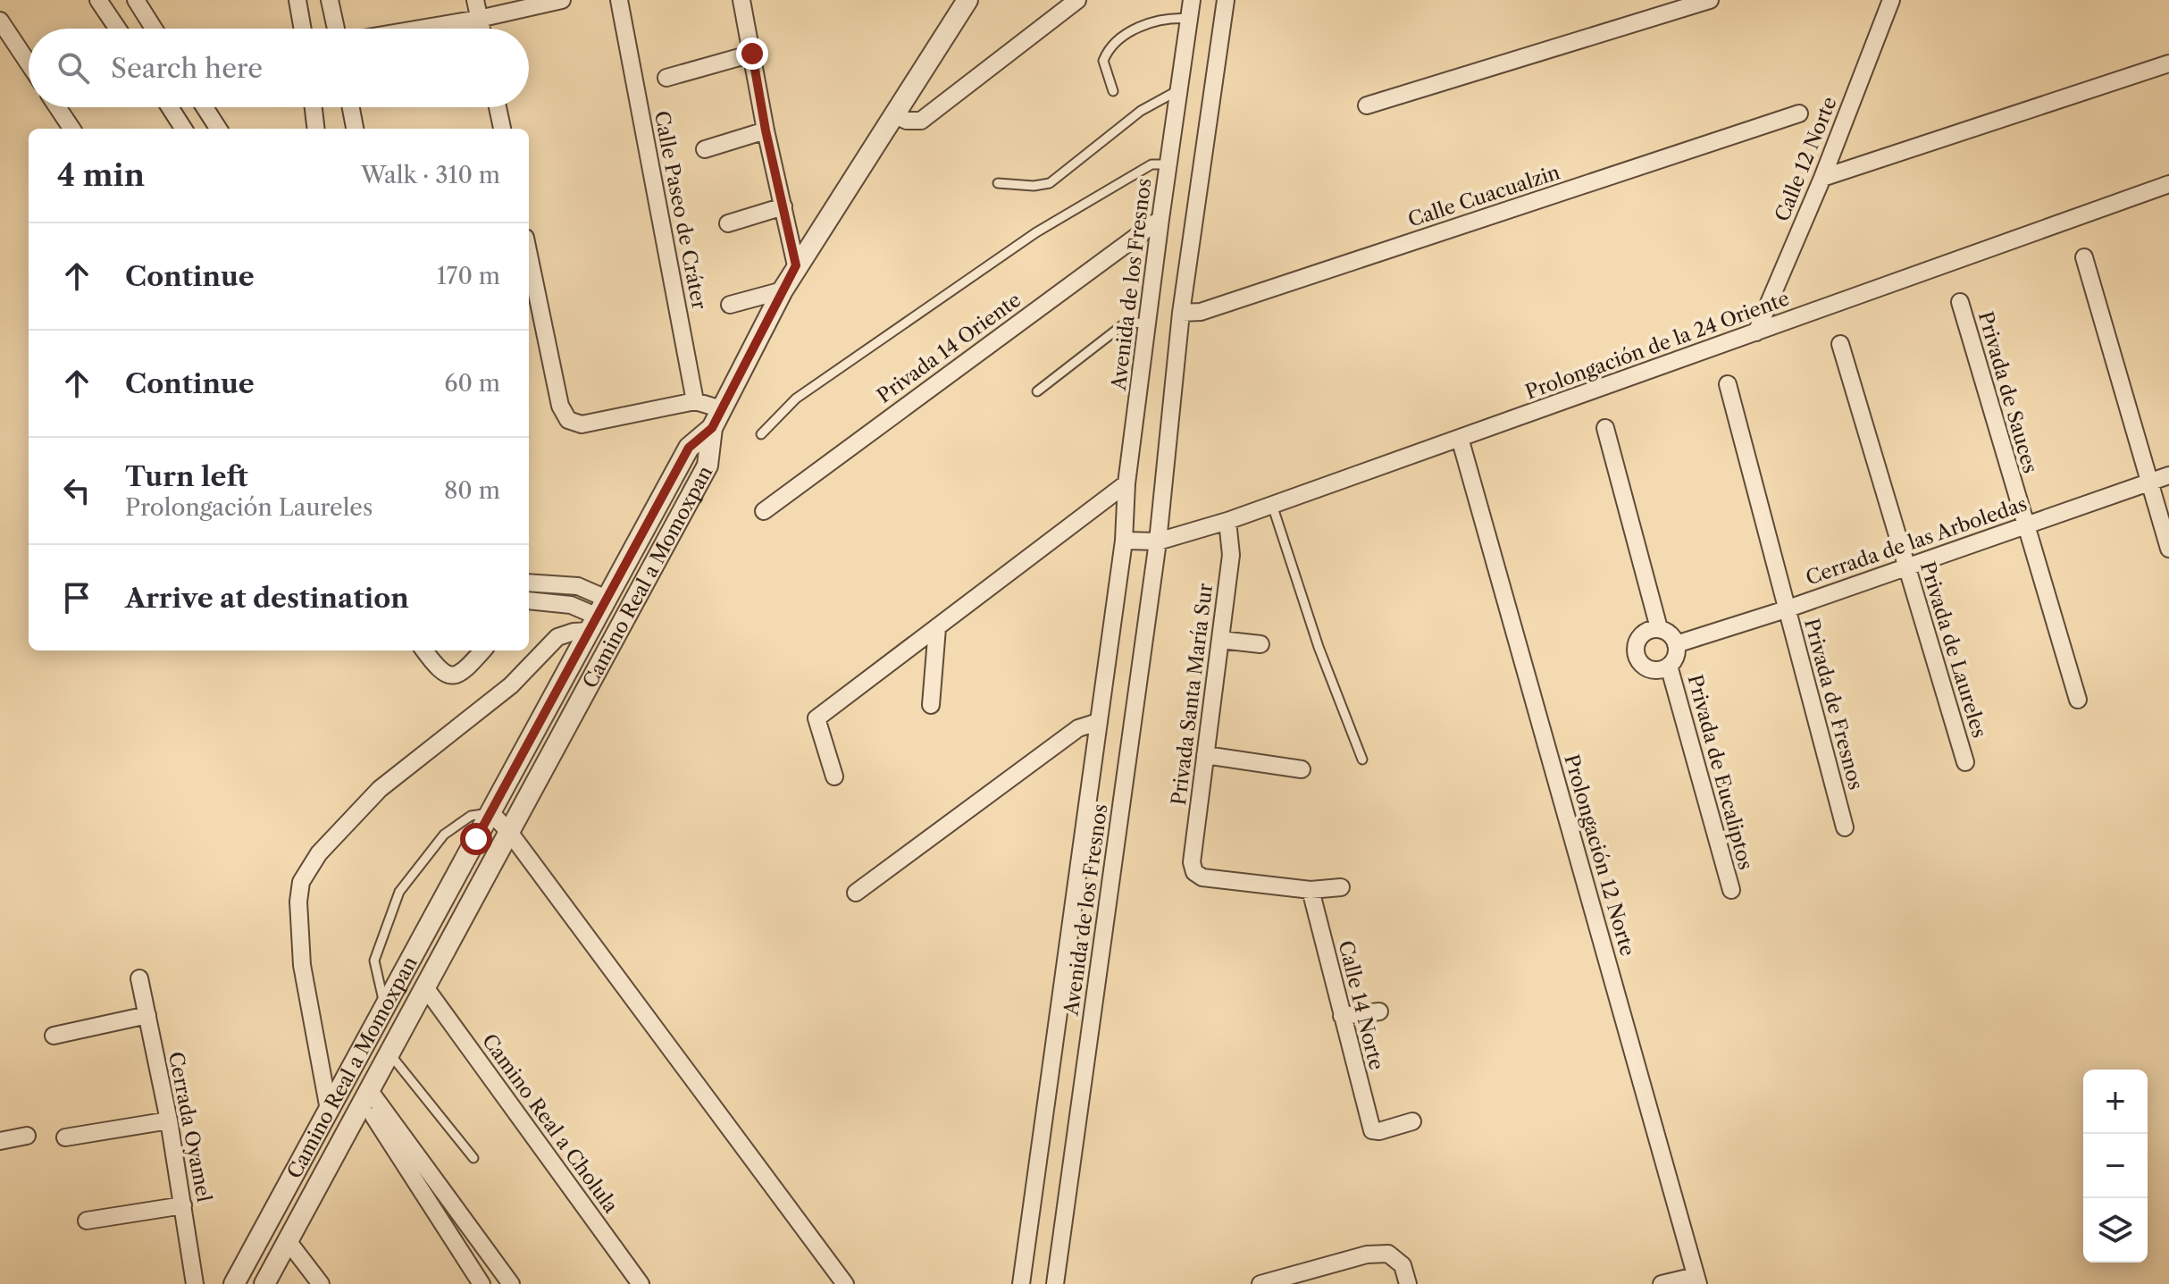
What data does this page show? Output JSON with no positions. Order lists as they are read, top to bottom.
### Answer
{
  "streets": {
    "street": [
      "Calle 12 Norte",
      "Calle Cuacualzin",
      "Calle Paseo de Cráter",
      "Avenida de los Fresnos",
      "Prolongación de la 24 Oriente",
      "Privada 14 Oriente",
      "Privada de Sauces",
      "Cerrada de las Arboledas",
      "Camino Real a Momoxpan",
      "Privada de Laureles",
      "Privada Santa María Sur",
      "Privada de Fresnos",
      "Privada de Eucaliptos",
      "Prolongación 12 Norte",
      "Calle 14 Norte",
      "Camino Real a Cholula",
      "Cerrada Oyamel"
    ]
  },
  "crossings": [
    ["Calle 12 Norte", "Prolongación de la 24 Oriente"],
    ["Calle Cuacualzin", "Avenida de los Fresnos"],
    ["Avenida de los Fresnos", "Prolongación de la 24 Oriente"],
    ["Avenida de los Fresnos", "Privada 14 Oriente"],
    ["Prolongación de la 24 Oriente", "Privada Santa María Sur"],
    ["Prolongación de la 24 Oriente", "Prolongación 12 Norte"],
    ["Privada de Sauces", "Cerrada de las Arboledas"],
    ["Cerrada de las Arboledas", "Privada de Laureles"],
    ["Cerrada de las Arboledas", "Privada de Fresnos"],
    ["Cerrada de las Arboledas", "Privada de Eucaliptos"],
    ["Camino Real a Momoxpan", "Camino Real a Cholula"],
    ["Privada Santa María Sur", "Calle 14 Norte"]
  ],
  "page": {
    "search": "Search here",
    "heading": ["4 min", "Walk · 310 m"],
    "list": [
      ["Continue", "170 m"],
      ["Continue", "60 m"],
      ["Turn left", "Prolongación Laureles", "80 m"],
      "Arrive at destination"
    ],
    "map_buttons": ["+", "−"]
  }
}
